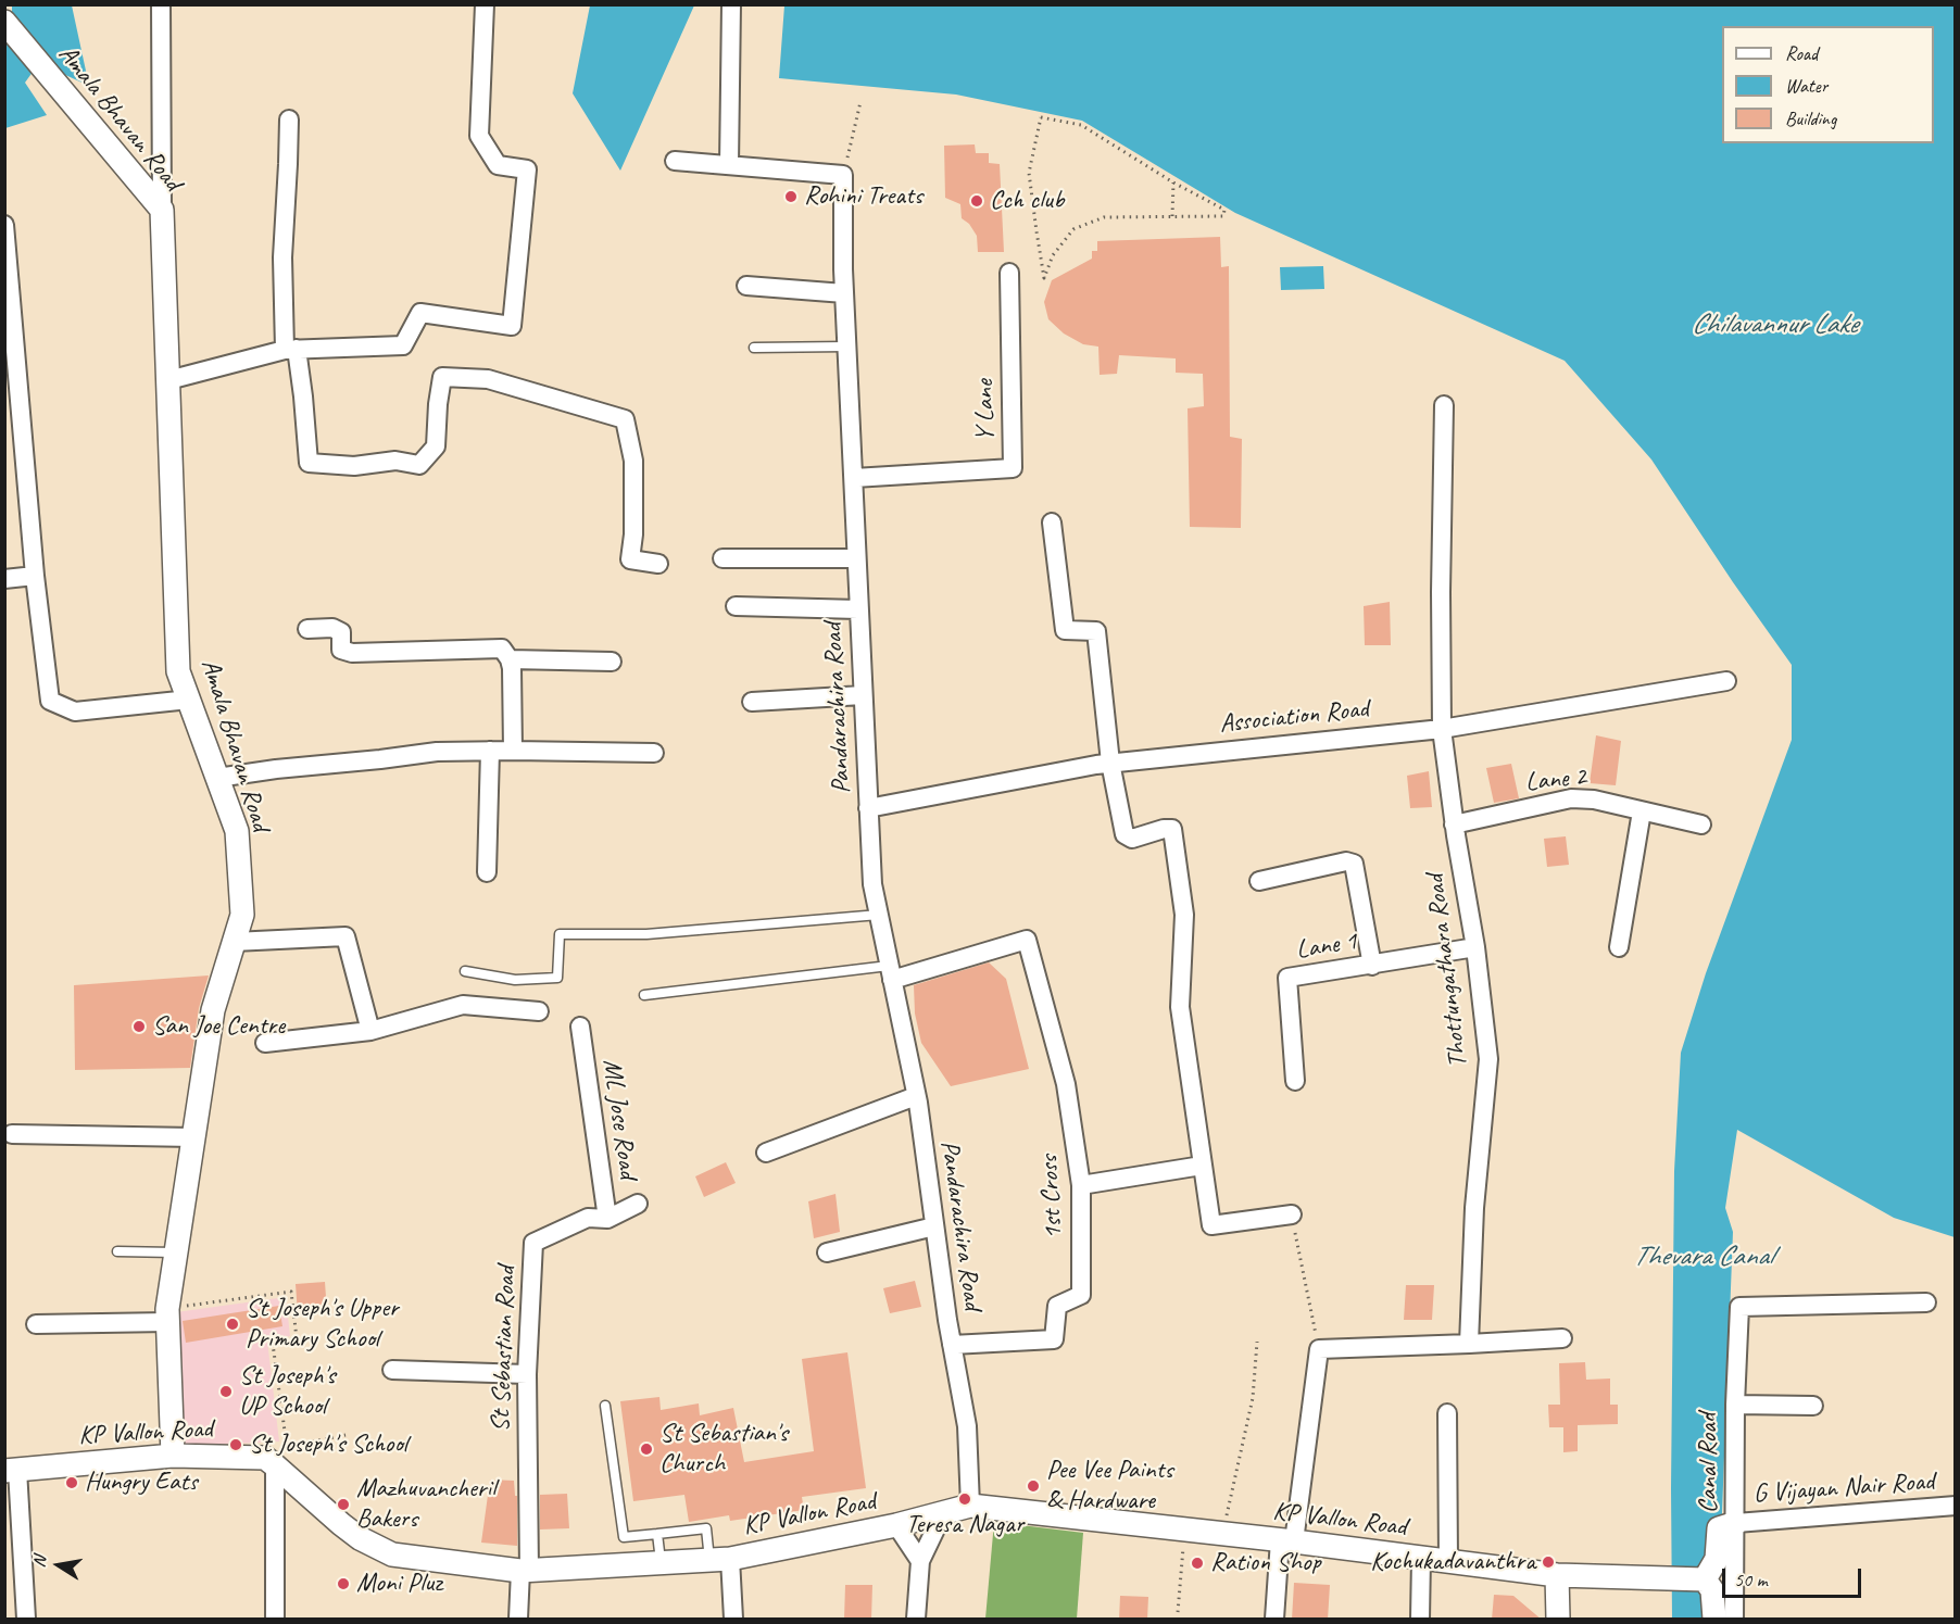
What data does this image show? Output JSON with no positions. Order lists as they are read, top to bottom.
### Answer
{
  "streets": {
    "street": [
      "Amala Bhavan Road",
      "Y Lane",
      "Pandarachira Road",
      "Association Road",
      "Lane 2",
      "Lane 1",
      "Thottungathara Road",
      "ML Jose Road",
      "1st Cross",
      "St Sebastian Road",
      "KP Vallon Road",
      "Canal Road",
      "G Vijayan Nair Road"
    ]
  },
  "crossings": [
    ["Amala Bhavan Road", "KP Vallon Road"],
    ["Y Lane", "Pandarachira Road"],
    ["Pandarachira Road", "Association Road"],
    ["Pandarachira Road", "1st Cross"],
    ["Pandarachira Road", "KP Vallon Road"],
    ["Association Road", "Thottungathara Road"],
    ["Lane 2", "Thottungathara Road"],
    ["Lane 1", "Thottungathara Road"],
    ["ML Jose Road", "St Sebastian Road"],
    ["St Sebastian Road", "KP Vallon Road"],
    ["Canal Road", "G Vijayan Nair Road"]
  ],
  "water": ["Chilavannur Lake", "Thevara Canal"],
  "places": [
    "Rohini Treats",
    "Cch club",
    "San Joe Centre",
    "St Joseph's Upper Primary School",
    "St Joseph's UP School",
    "St Joseph's School",
    "St Sebastian's Church",
    "Hungry Eats",
    "Pee Vee Paints & Hardware",
    "Teresa Nagar",
    "Mazhuvancheril Bakers",
    "Kochukadavanthra",
    "Ration Shop",
    "Moni Pluz"
  ],
  "legend": ["Road", "Water", "Building"],
  "scale_bar": "50 m",
  "north": "left"
}
